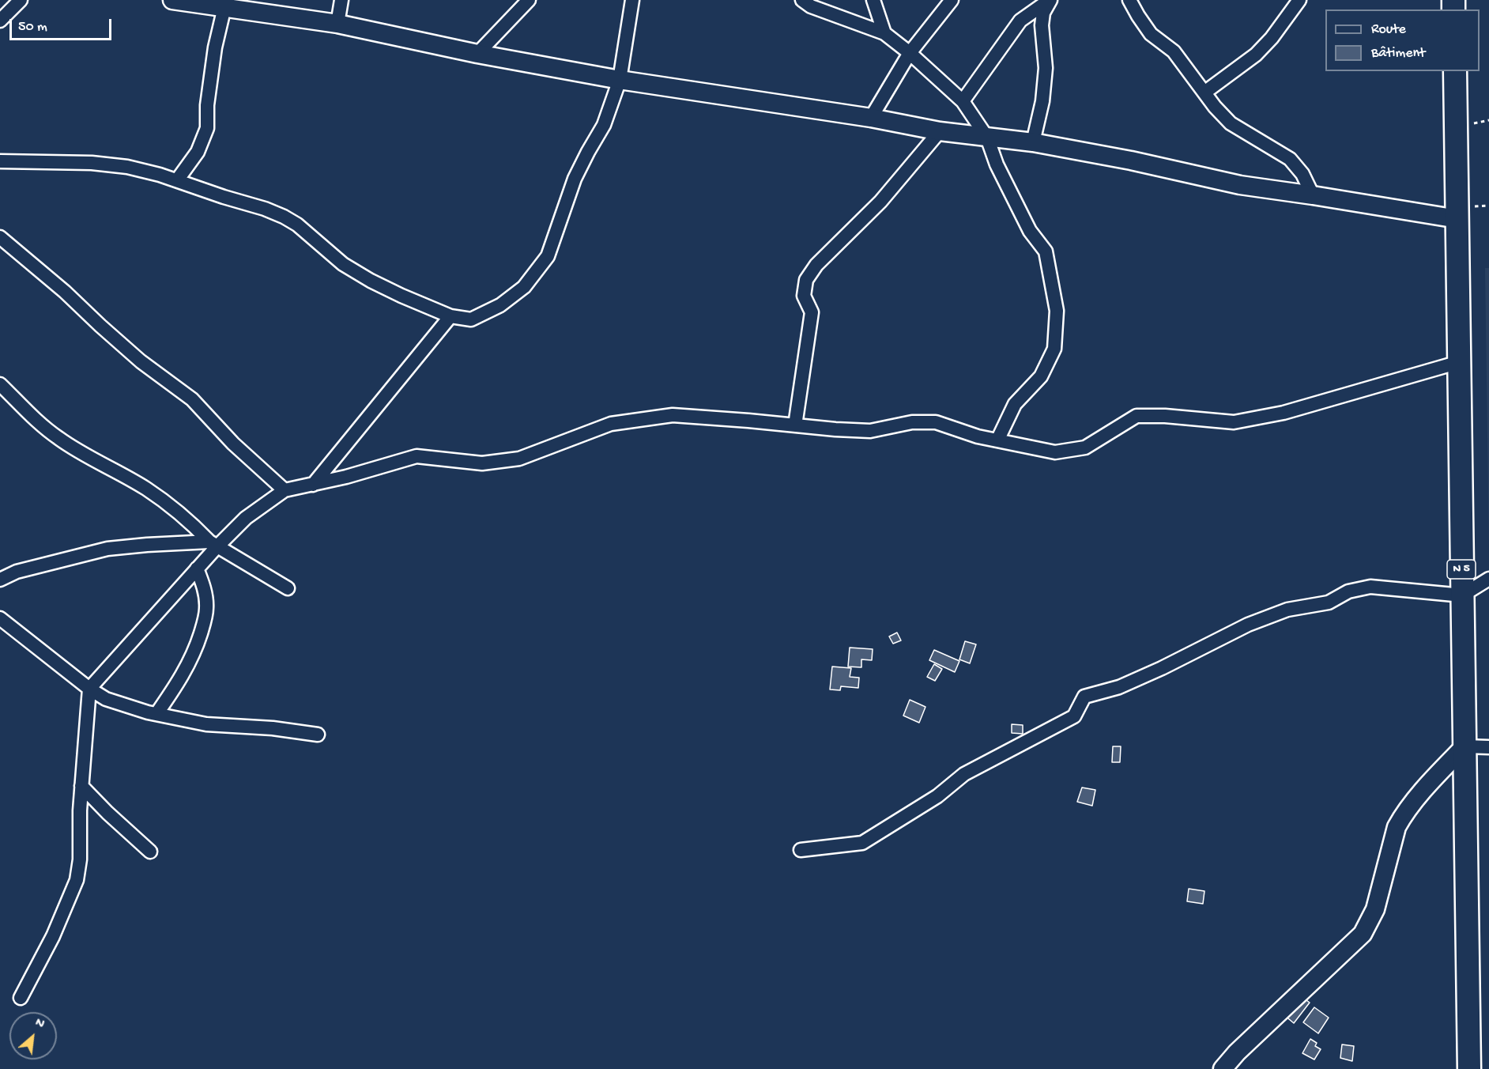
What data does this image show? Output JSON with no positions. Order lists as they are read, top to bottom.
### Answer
{
  "streets": {
    "highway": ["N 5"]
  },
  "legend": ["Route", "Bâtiment"],
  "scale_bar": "50 m",
  "north": "top right"
}
